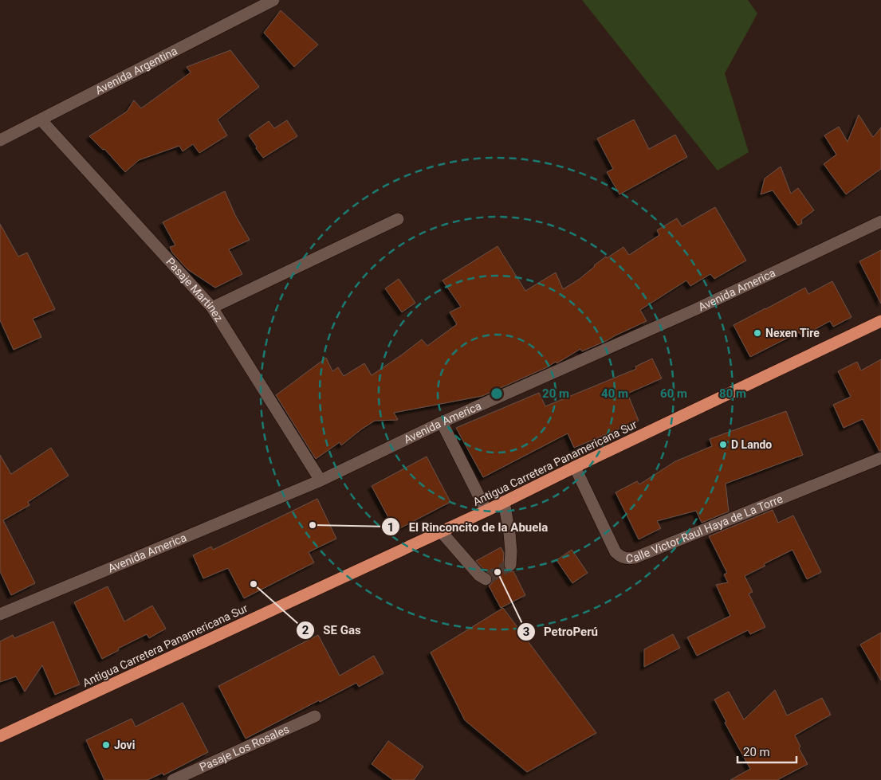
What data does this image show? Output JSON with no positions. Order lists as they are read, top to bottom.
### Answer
{
  "streets": {
    "highway": ["Antigua Carretera Panamericana Sur"],
    "street": [
      "Avenida Argentina",
      "Pasaje Martinez",
      "Avenida America",
      "Calle Victor Raul Haya de La Torre",
      "Pasaje Los Rosales"
    ]
  },
  "crossings": [
    ["Avenida Argentina", "Pasaje Martinez"],
    ["Pasaje Martinez", "Avenida America"],
    ["Antigua Carretera Panamericana Sur", "Calle Victor Raul Haya de La Torre"]
  ],
  "places": [
    "Nexen Tire",
    "D Lando",
    "El Rinconcito de la Abuela",
    "PetroPerú",
    "SE Gas",
    "Jovi"
  ],
  "scale_bar": "20 m",
  "rings": [
    "20 m",
    "40 m",
    "60 m",
    "80 m"
  ]
}
